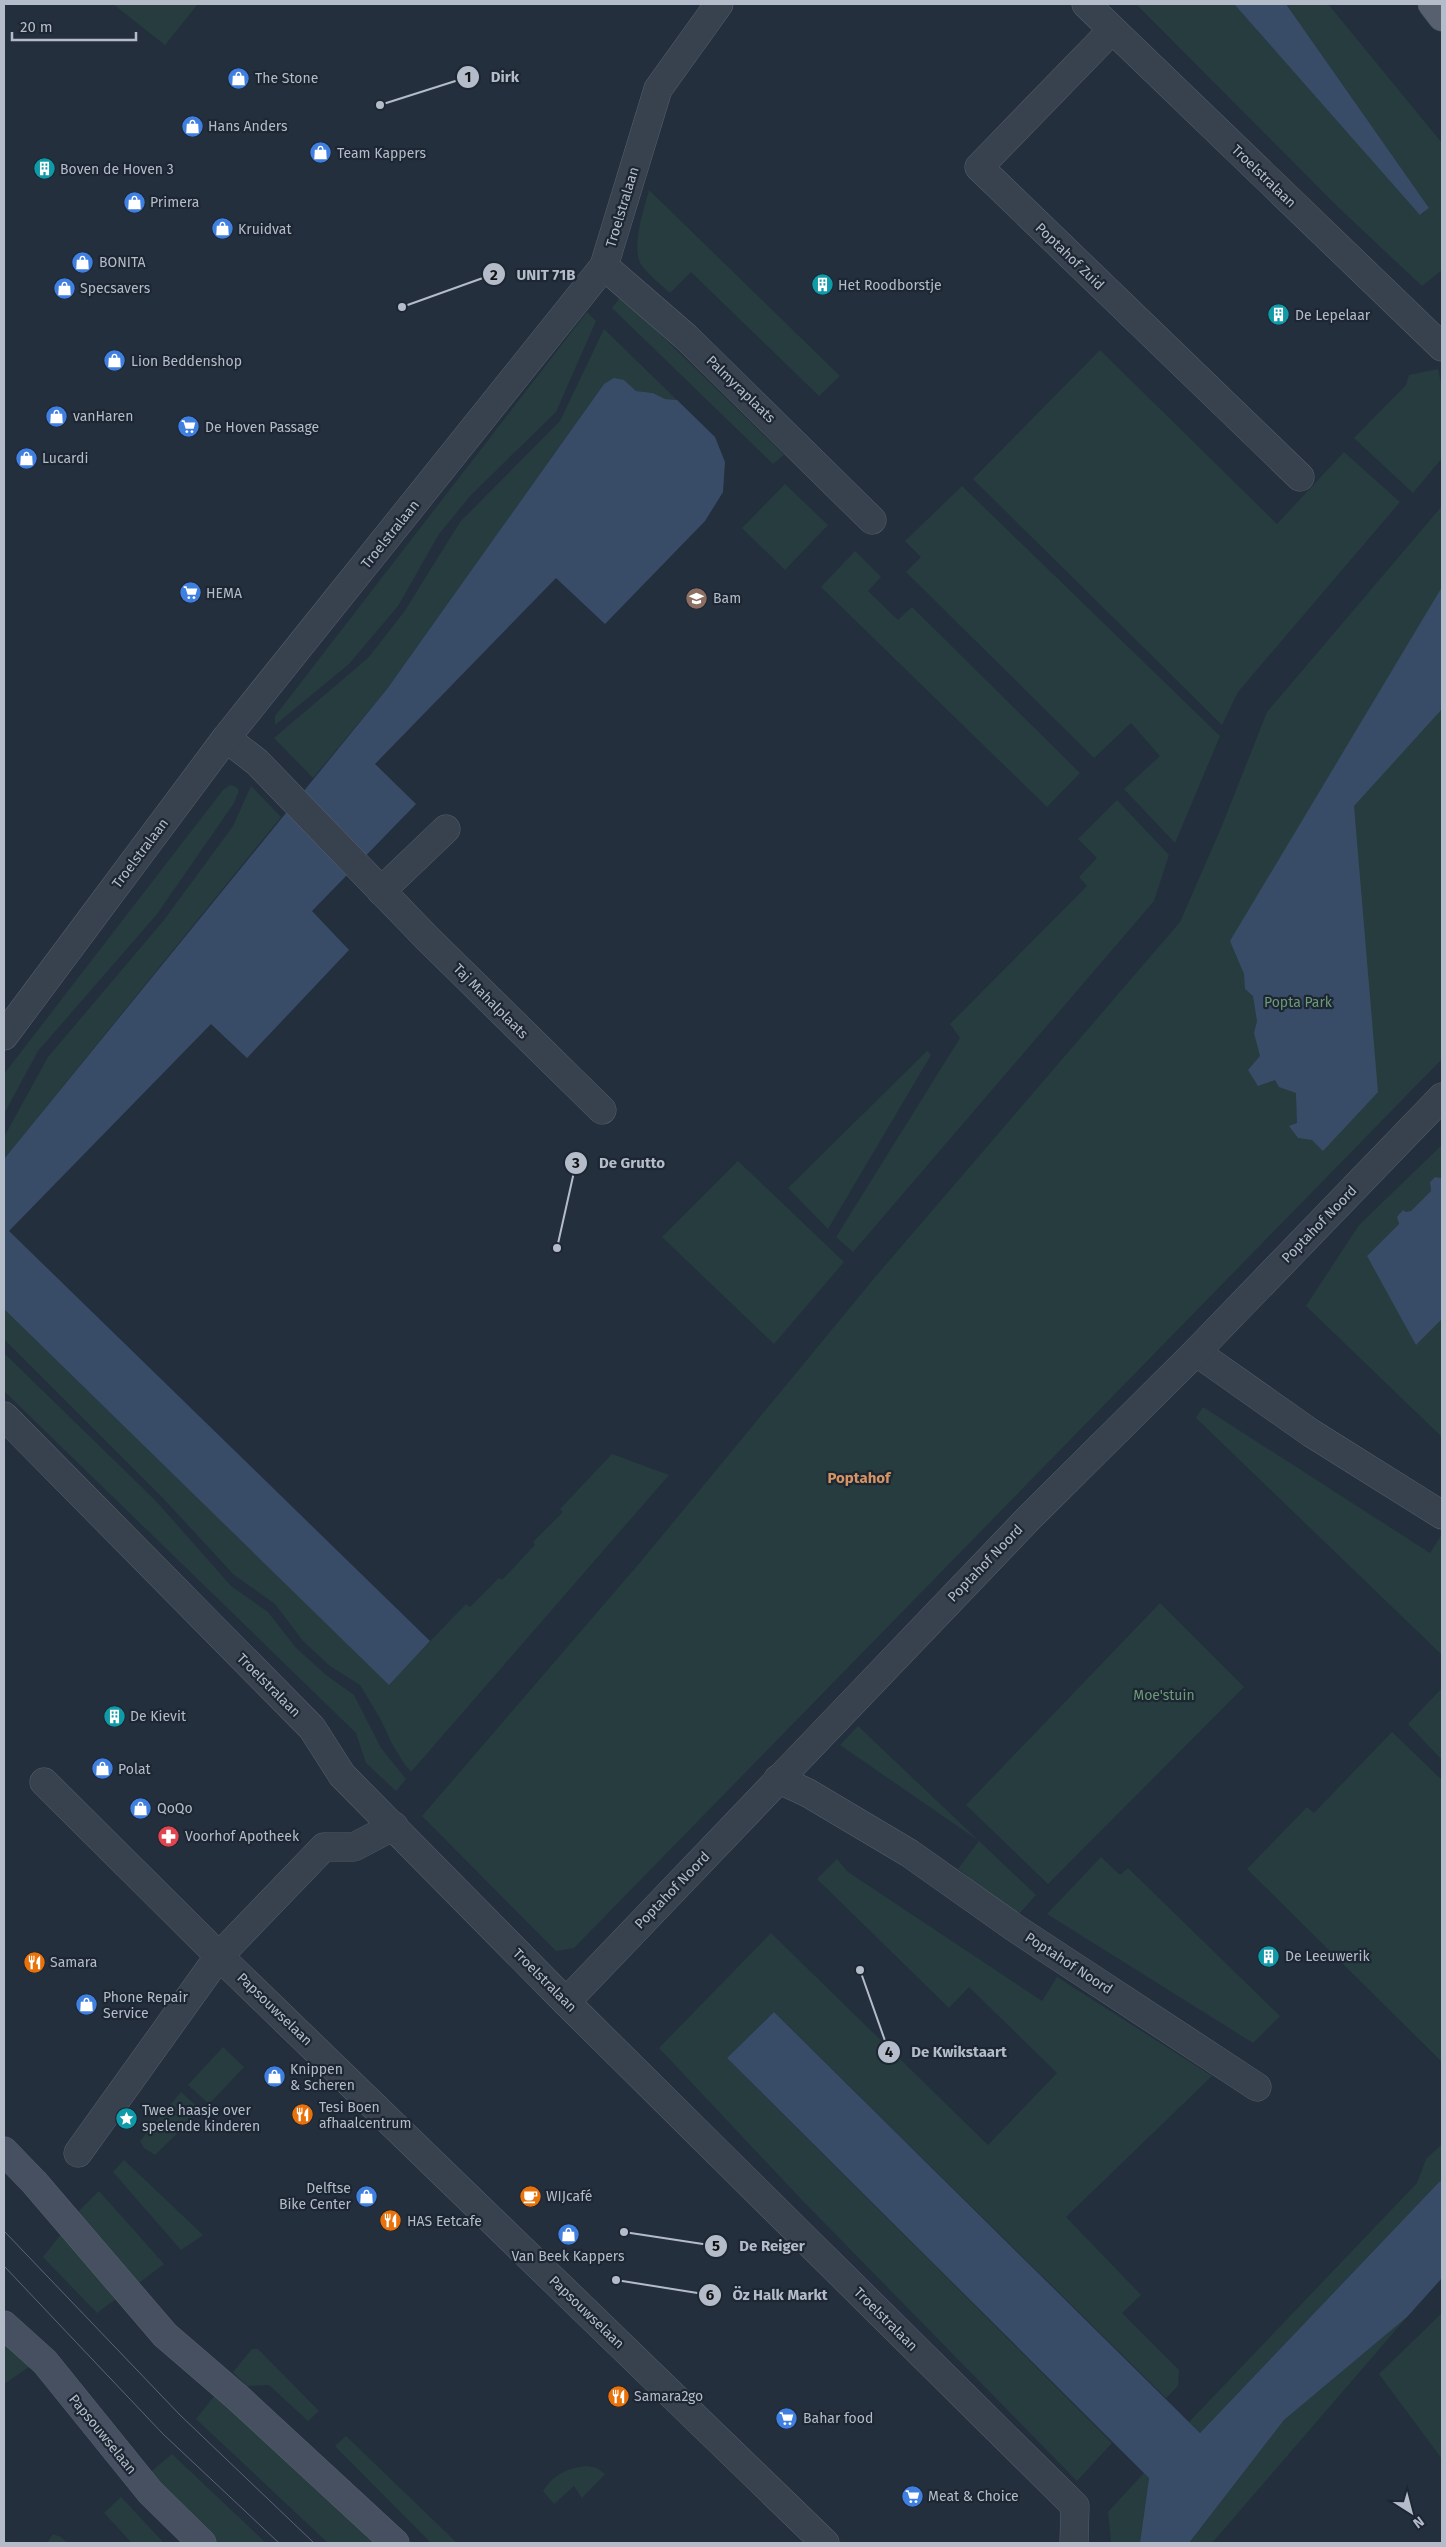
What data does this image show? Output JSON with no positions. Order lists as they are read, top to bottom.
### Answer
{
  "streets": {
    "street": [
      "Troelstralaan",
      "Poptahof Zuid",
      "Palmyraplaats",
      "Taj Mahalplaats",
      "Poptahof Noord",
      "Papsouwselaan"
    ]
  },
  "crossings": [
    ["Troelstralaan", "Poptahof Zuid"],
    ["Troelstralaan", "Palmyraplaats"],
    ["Troelstralaan", "Taj Mahalplaats"],
    ["Troelstralaan", "Poptahof Noord"]
  ],
  "districts": ["Poptahof"],
  "parks": ["Popta Park", "Moe'stuin"],
  "places": {
    "shop": [
      "The Stone",
      "Hans Anders",
      "Team Kappers",
      "Primera",
      "Kruidvat",
      "BONITA",
      "Specsavers",
      "Lion Beddenshop",
      "vanHaren",
      "Lucardi",
      "Polat",
      "QoQo",
      "Phone Repair Service",
      "Knippen & Scheren",
      "Delftse Bike Center",
      "Van Beek Kappers"
    ],
    "other": [
      "Dirk",
      "UNIT 71B",
      "De Grutto",
      "De Kwikstaart",
      "De Reiger",
      "Öz Halk Markt"
    ],
    "building": [
      "Boven de Hoven 3",
      "Het Roodborstje",
      "De Lepelaar",
      "De Kievit",
      "De Leeuwerik"
    ],
    "supermarket": [
      "De Hoven Passage",
      "HEMA",
      "Bahar food",
      "Meat & Choice"
    ],
    "school or university": ["Bam"],
    "pharmacy": ["Voorhof Apotheek"],
    "restaurant": [
      "Samara",
      "Tesi Boen afhaalcentrum",
      "HAS Eetcafe",
      "Samara2go"
    ],
    "place": ["Twee haasje over spelende kinderen"],
    "cafe": ["WIJcafé"]
  },
  "scale_bar": "20 m",
  "north": "bottom right"
}
